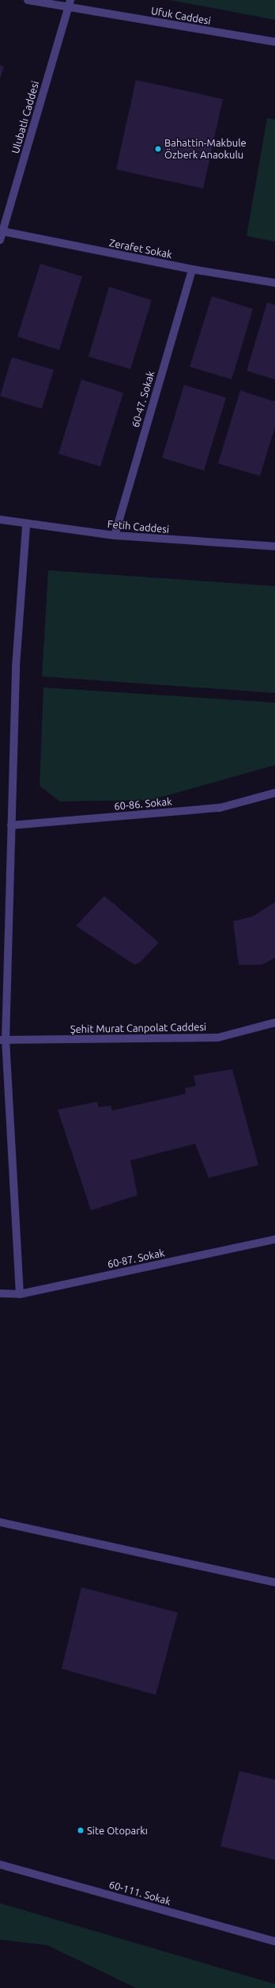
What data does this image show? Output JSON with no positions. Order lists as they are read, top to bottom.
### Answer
{
  "streets": {
    "street": [
      "Ufuk Caddesi",
      "Ulubatlı Caddesi",
      "Zerafet Sokak",
      "60-47. Sokak",
      "Fetih Caddesi",
      "60-86. Sokak",
      "Şehit Murat Canpolat Caddesi",
      "60-87. Sokak",
      "60-111. Sokak"
    ]
  },
  "crossings": [
    ["Ufuk Caddesi", "Ulubatlı Caddesi"],
    ["Ulubatlı Caddesi", "Zerafet Sokak"],
    ["Zerafet Sokak", "60-47. Sokak"],
    ["60-47. Sokak", "Fetih Caddesi"]
  ],
  "places": ["Bahattin-Makbule Özberk Anaokulu", "Site Otoparkı"]
}
